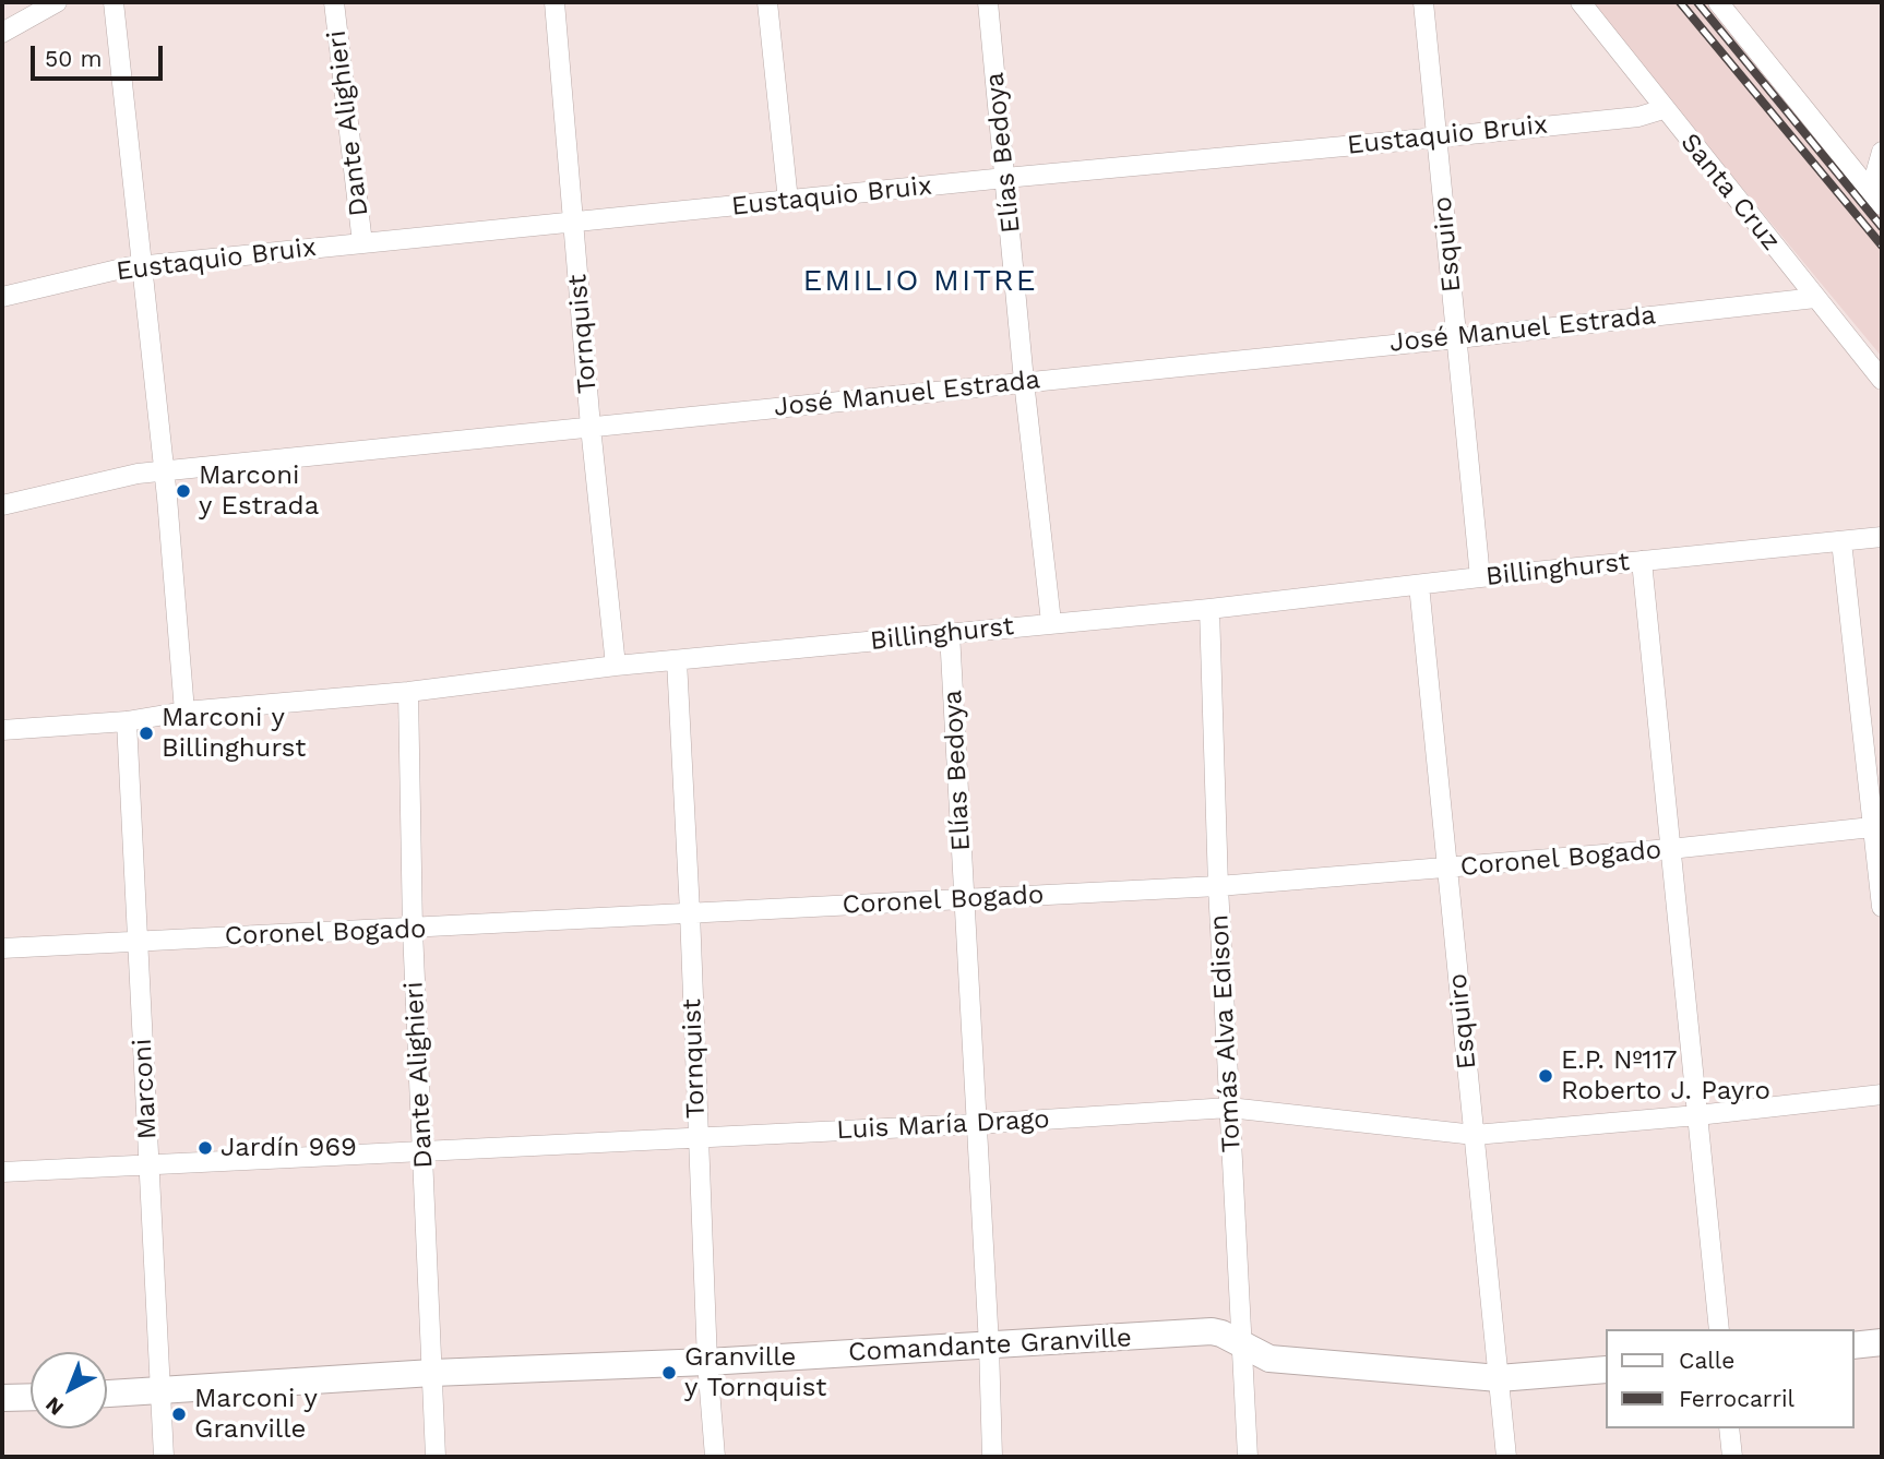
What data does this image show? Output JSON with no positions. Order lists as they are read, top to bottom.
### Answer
{
  "streets": {
    "street": [
      "Dante Alighieri",
      "Eustaquio Bruix",
      "Elías Bedoya",
      "Santa Cruz",
      "Esquiro",
      "José Manuel Estrada",
      "Tornquist",
      "Billinghurst",
      "Coronel Bogado",
      "Tomás Alva Edison",
      "Marconi",
      "Luis María Drago",
      "Comandante Granville"
    ]
  },
  "crossings": [
    ["Dante Alighieri", "Eustaquio Bruix"],
    ["Dante Alighieri", "Billinghurst"],
    ["Dante Alighieri", "Coronel Bogado"],
    ["Dante Alighieri", "Luis María Drago"],
    ["Dante Alighieri", "Comandante Granville"],
    ["Eustaquio Bruix", "Elías Bedoya"],
    ["Eustaquio Bruix", "Santa Cruz"],
    ["Eustaquio Bruix", "Esquiro"],
    ["Eustaquio Bruix", "Tornquist"],
    ["Elías Bedoya", "José Manuel Estrada"],
    ["Elías Bedoya", "Billinghurst"],
    ["Elías Bedoya", "Coronel Bogado"],
    ["Elías Bedoya", "Luis María Drago"],
    ["Elías Bedoya", "Comandante Granville"],
    ["Santa Cruz", "José Manuel Estrada"],
    ["Esquiro", "José Manuel Estrada"],
    ["Esquiro", "Billinghurst"],
    ["Esquiro", "Coronel Bogado"],
    ["Esquiro", "Luis María Drago"],
    ["Esquiro", "Comandante Granville"],
    ["José Manuel Estrada", "Tornquist"],
    ["Tornquist", "Billinghurst"],
    ["Tornquist", "Coronel Bogado"],
    ["Tornquist", "Luis María Drago"],
    ["Tornquist", "Comandante Granville"],
    ["Billinghurst", "Tomás Alva Edison"],
    ["Billinghurst", "Marconi"],
    ["Coronel Bogado", "Tomás Alva Edison"],
    ["Coronel Bogado", "Marconi"],
    ["Tomás Alva Edison", "Luis María Drago"],
    ["Tomás Alva Edison", "Comandante Granville"],
    ["Marconi", "Luis María Drago"],
    ["Marconi", "Comandante Granville"]
  ],
  "districts": ["EMILIO MITRE"],
  "places": [
    "Marconi y Estrada",
    "Marconi y Billinghurst",
    "E.P. Nº117 Roberto J. Payro",
    "Jardín 969",
    "Granville y Tornquist",
    "Marconi y Granville"
  ],
  "legend": ["Calle", "Ferrocarril"],
  "scale_bar": "50 m",
  "north": "bottom left"
}
